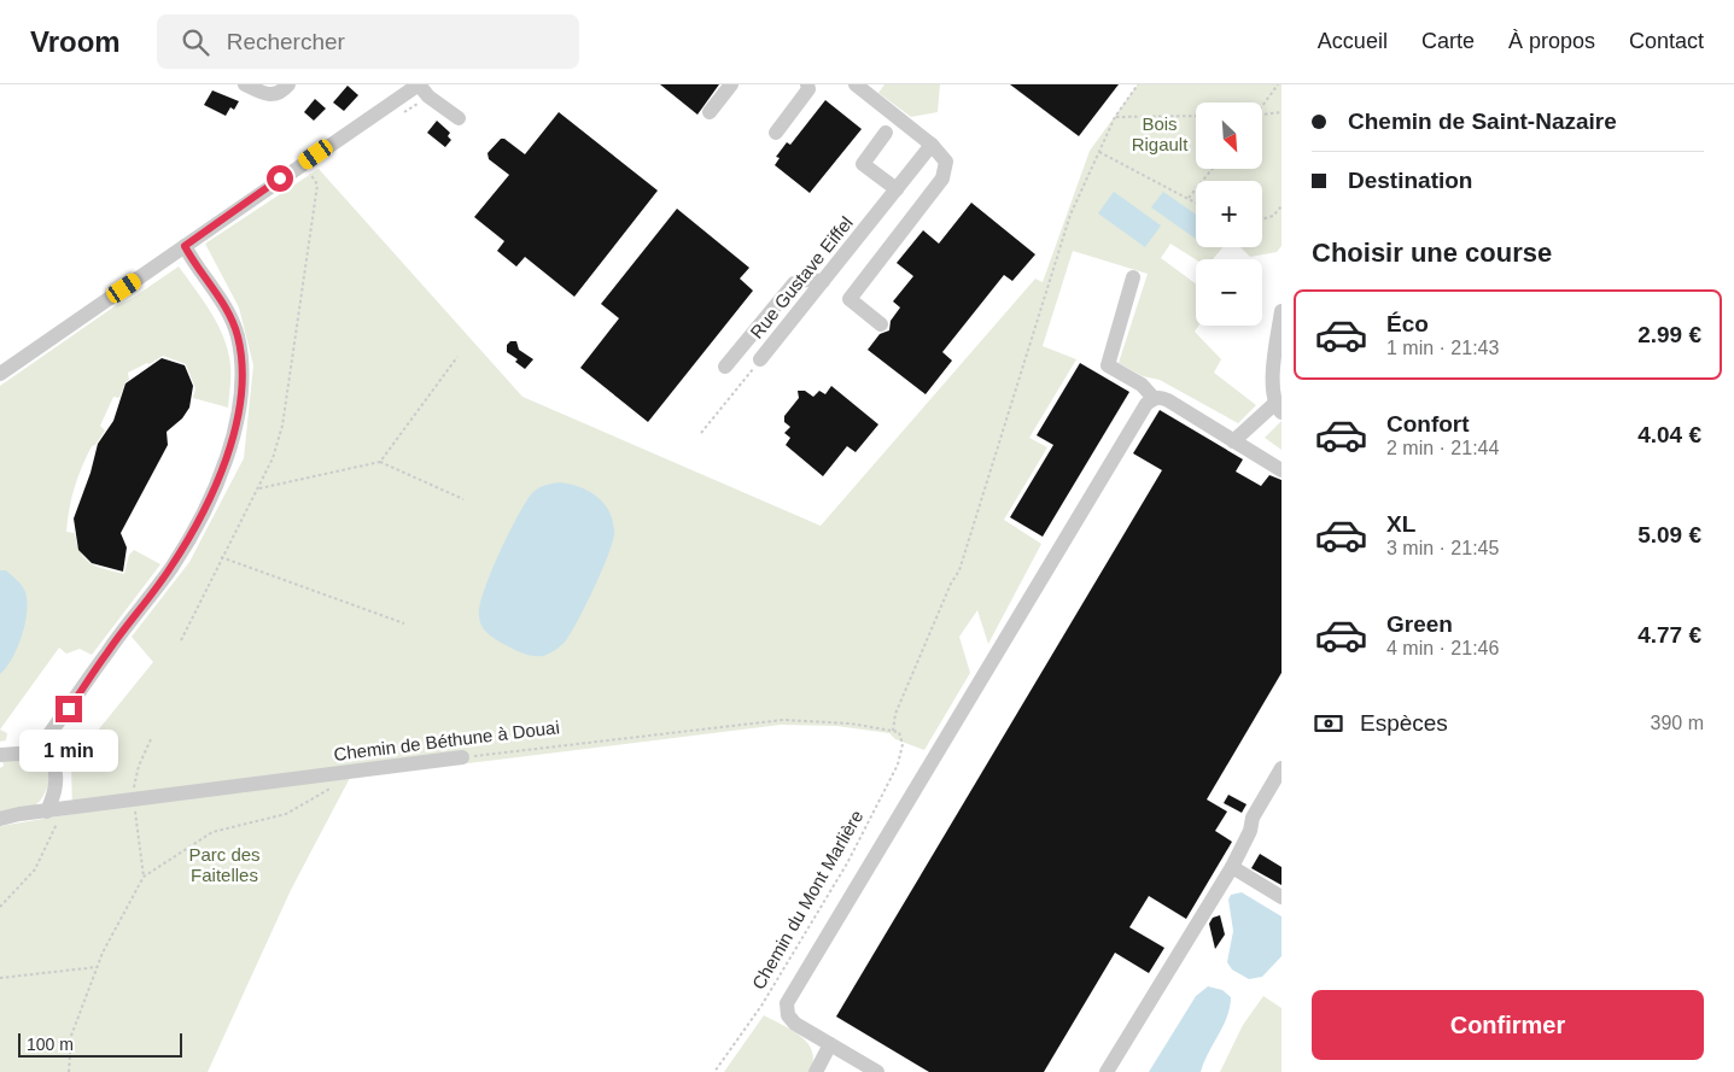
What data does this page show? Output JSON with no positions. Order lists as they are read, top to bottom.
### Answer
{
  "streets": {
    "street": ["Rue Gustave Eiffel", "Chemin de Béthune à Douai"],
    "path": ["Chemin du Mont Marlière"]
  },
  "crossings": [
    ["Chemin de Béthune à Douai", "Chemin du Mont Marlière"]
  ],
  "parks": ["Bois Rigault", "Parc des Faitelles"],
  "scale_bar": "100 m",
  "north": "bottom right",
  "page": {
    "header": "Vroom",
    "search": "Rechercher",
    "nav": [
      "Accueil",
      "Carte",
      "À propos",
      "Contact"
    ],
    "banner": ["Chemin de Saint-Nazaire", "Destination"],
    "map_buttons": ["+", "−"],
    "heading": "Choisir une course",
    "list": [
      {
        "name": "Éco",
        "note": "1 min · 21:43",
        "value": "2.99 €"
      },
      {
        "name": "Confort",
        "note": "2 min · 21:44",
        "value": "4.04 €"
      },
      {
        "name": "XL",
        "note": "3 min · 21:45",
        "value": "5.09 €"
      },
      {
        "name": "Green",
        "note": "4 min · 21:46",
        "value": "4.77 €"
      }
    ],
    "pay": ["Espèces", "390 m"],
    "bubble": "1 min",
    "buttons": "Confirmer",
    "scale": "100 m"
  }
}
